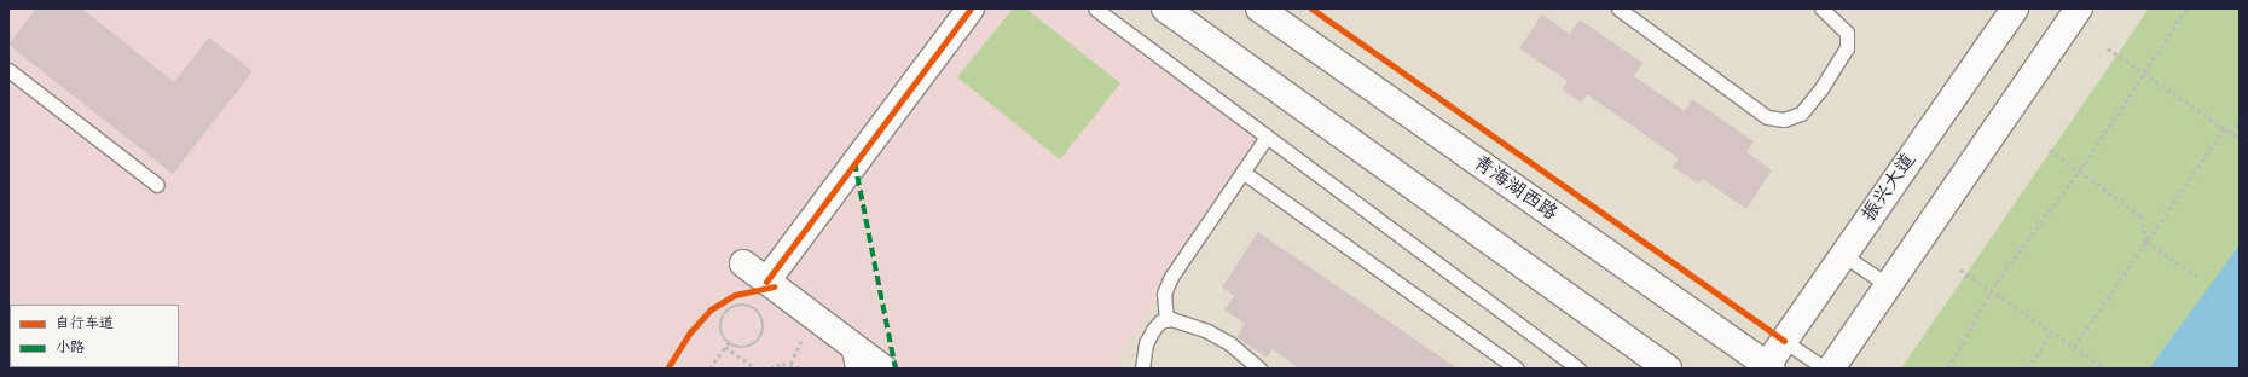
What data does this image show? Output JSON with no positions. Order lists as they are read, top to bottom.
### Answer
{
  "streets": {
    "main road": ["振兴大道", "青海湖西路"]
  },
  "crossings": [
    ["振兴大道", "青海湖西路"]
  ],
  "legend": ["自行车道", "小路"]
}
